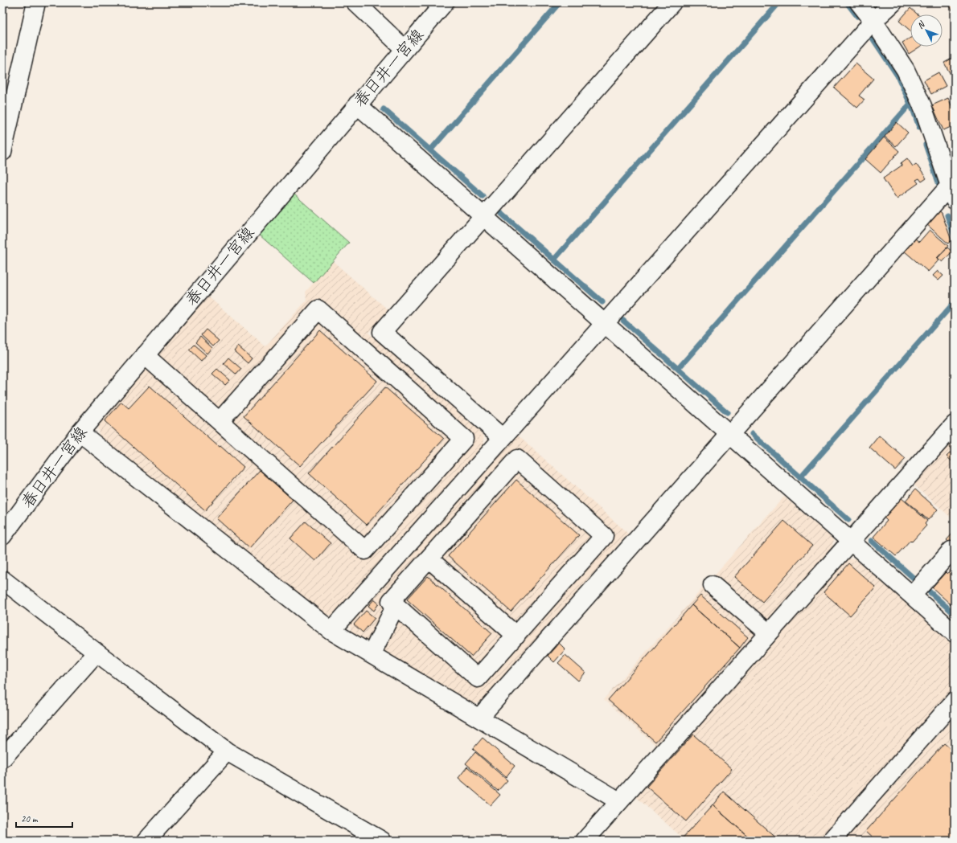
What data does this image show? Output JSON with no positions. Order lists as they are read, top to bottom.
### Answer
{
  "streets": {
    "street": ["春日井一宮線"]
  },
  "scale_bar": "20 m",
  "north": "top left"
}
